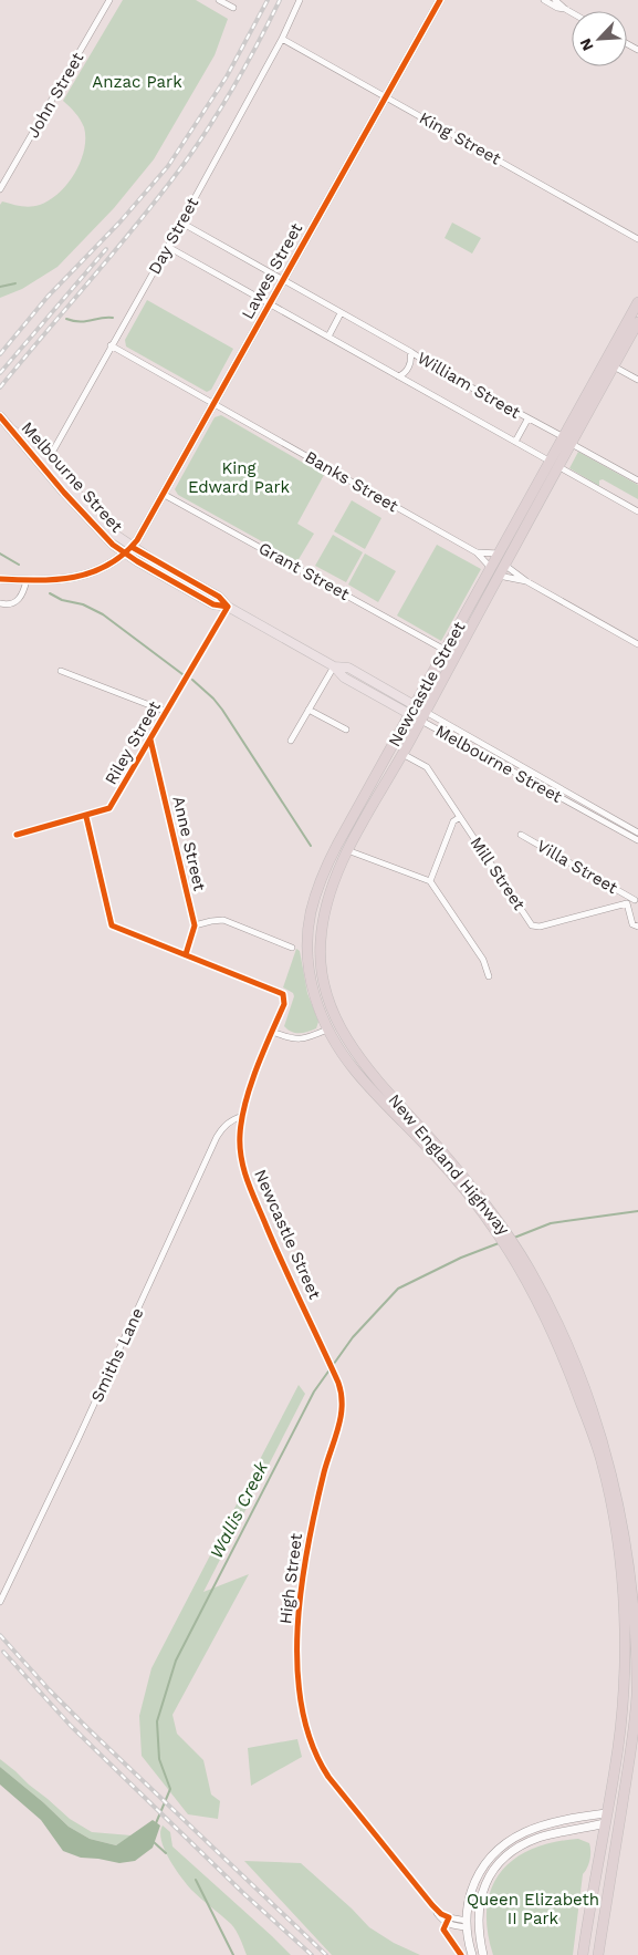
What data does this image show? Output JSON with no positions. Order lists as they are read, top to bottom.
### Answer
{
  "streets": {
    "highway": ["Newcastle Street", "New England Highway"],
    "main road": ["Lawes Street", "Melbourne Street"],
    "street": [
      "John Street",
      "King Street",
      "Day Street",
      "William Street",
      "Banks Street",
      "Grant Street",
      "Riley Street",
      "Anne Street",
      "Villa Street",
      "Mill Street",
      "Smiths Lane",
      "High Street"
    ]
  },
  "crossings": [
    ["King Street", "Day Street"],
    ["King Street", "Lawes Street"],
    ["Day Street", "William Street"],
    ["Day Street", "Melbourne Street"],
    ["Day Street", "Banks Street"],
    ["Lawes Street", "William Street"],
    ["Lawes Street", "Melbourne Street"],
    ["Lawes Street", "Banks Street"],
    ["Lawes Street", "Grant Street"],
    ["William Street", "Newcastle Street"],
    ["Melbourne Street", "Newcastle Street"],
    ["Melbourne Street", "Riley Street"],
    ["Banks Street", "Newcastle Street"],
    ["Grant Street", "Newcastle Street"],
    ["Newcastle Street", "Mill Street"],
    ["Newcastle Street", "New England Highway"],
    ["Newcastle Street", "Smiths Lane"],
    ["Newcastle Street", "High Street"],
    ["Riley Street", "Anne Street"]
  ],
  "water": ["Wallis Creek"],
  "parks": ["Anzac Park", "King Edward Park", "Queen Elizabeth II Park"],
  "north": "bottom left"
}
